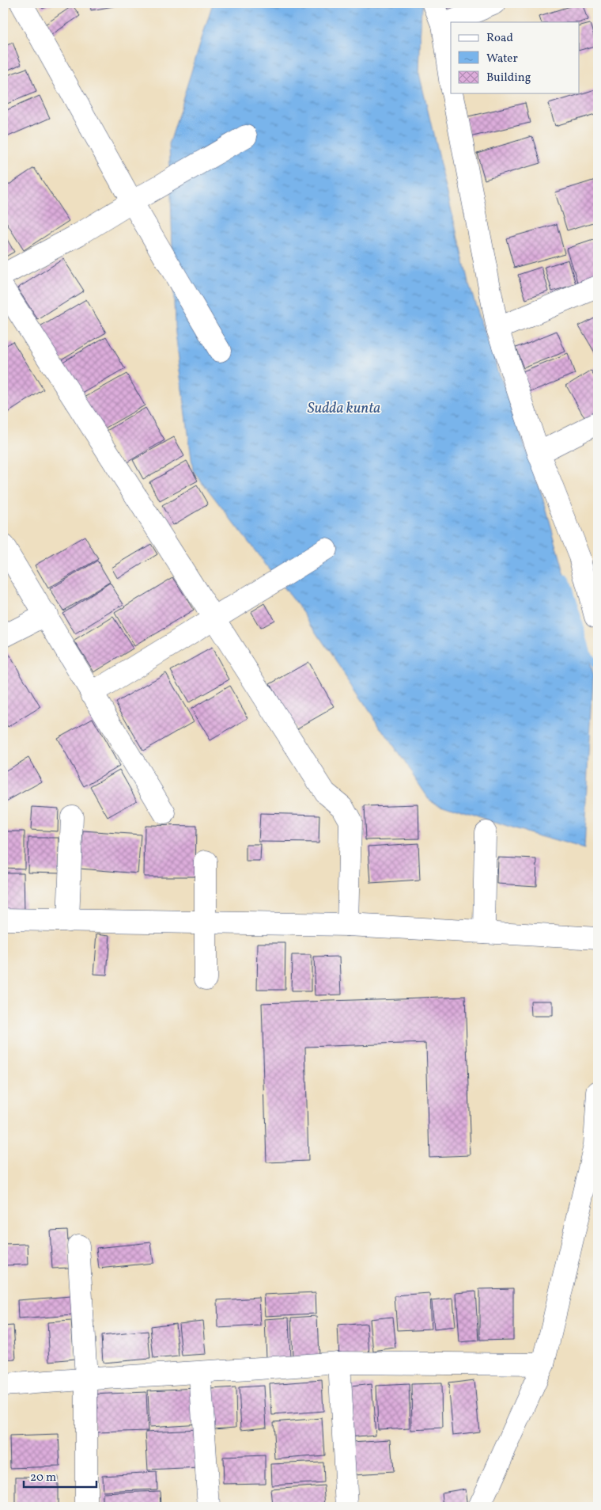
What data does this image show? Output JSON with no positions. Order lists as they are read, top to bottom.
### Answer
{
  "water": ["Sudda kunta"],
  "legend": ["Road", "Water", "Building"],
  "scale_bar": "20 m"
}
